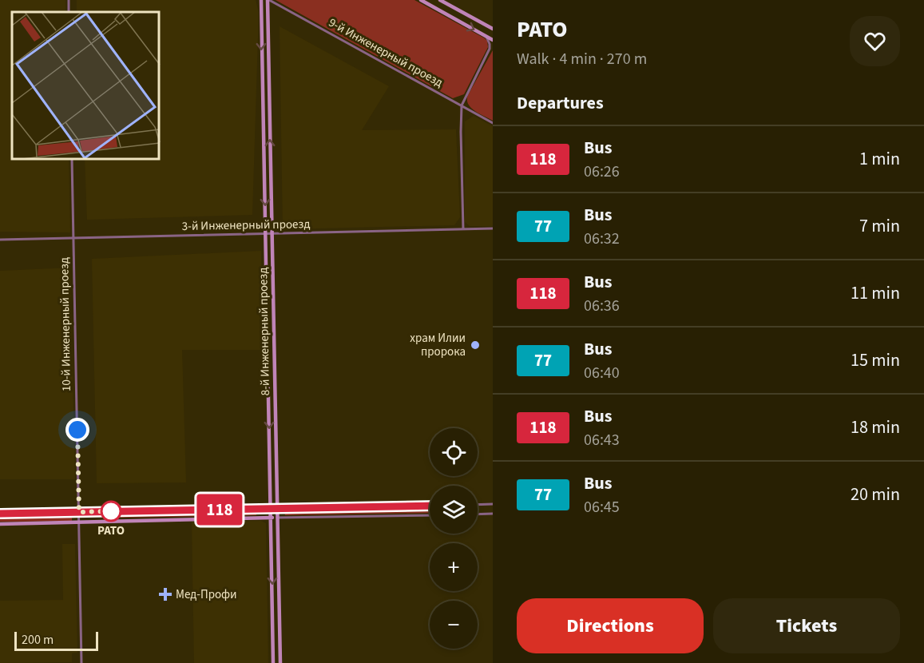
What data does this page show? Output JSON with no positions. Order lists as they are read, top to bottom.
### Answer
{
  "streets": {
    "street": [
      "9-й Инженерный проезд",
      "3-й Инженерный проезд",
      "10-й Инженерный проезд",
      "8-й Инженерный проезд"
    ]
  },
  "crossings": [
    ["9-й Инженерный проезд", "8-й Инженерный проезд"],
    ["3-й Инженерный проезд", "10-й Инженерный проезд"],
    ["3-й Инженерный проезд", "8-й Инженерный проезд"]
  ],
  "places": {
    "other": ["храм Илии пророка", "РАТО"],
    "health": ["Мед-Профи"]
  },
  "lines": ["bus line 118"],
  "scale_bar": "200 m",
  "page": {
    "on_map": "118",
    "heading": [
      ["РАТО", "Walk · 4 min · 270 m"],
      "Departures"
    ],
    "list": [
      {
        "mark": "118",
        "name": "Bus",
        "note": "06:26",
        "value": "1 min"
      },
      {
        "mark": "77",
        "name": "Bus",
        "note": "06:32",
        "value": "7 min"
      },
      {
        "mark": "118",
        "name": "Bus",
        "note": "06:36",
        "value": "11 min"
      },
      {
        "mark": "77",
        "name": "Bus",
        "note": "06:40",
        "value": "15 min"
      },
      {
        "mark": "118",
        "name": "Bus",
        "note": "06:43",
        "value": "18 min"
      },
      {
        "mark": "77",
        "name": "Bus",
        "note": "06:45",
        "value": "20 min"
      }
    ],
    "map_buttons": ["+", "−"],
    "buttons": ["Directions", "Tickets"],
    "scale": "200 m"
  }
}
